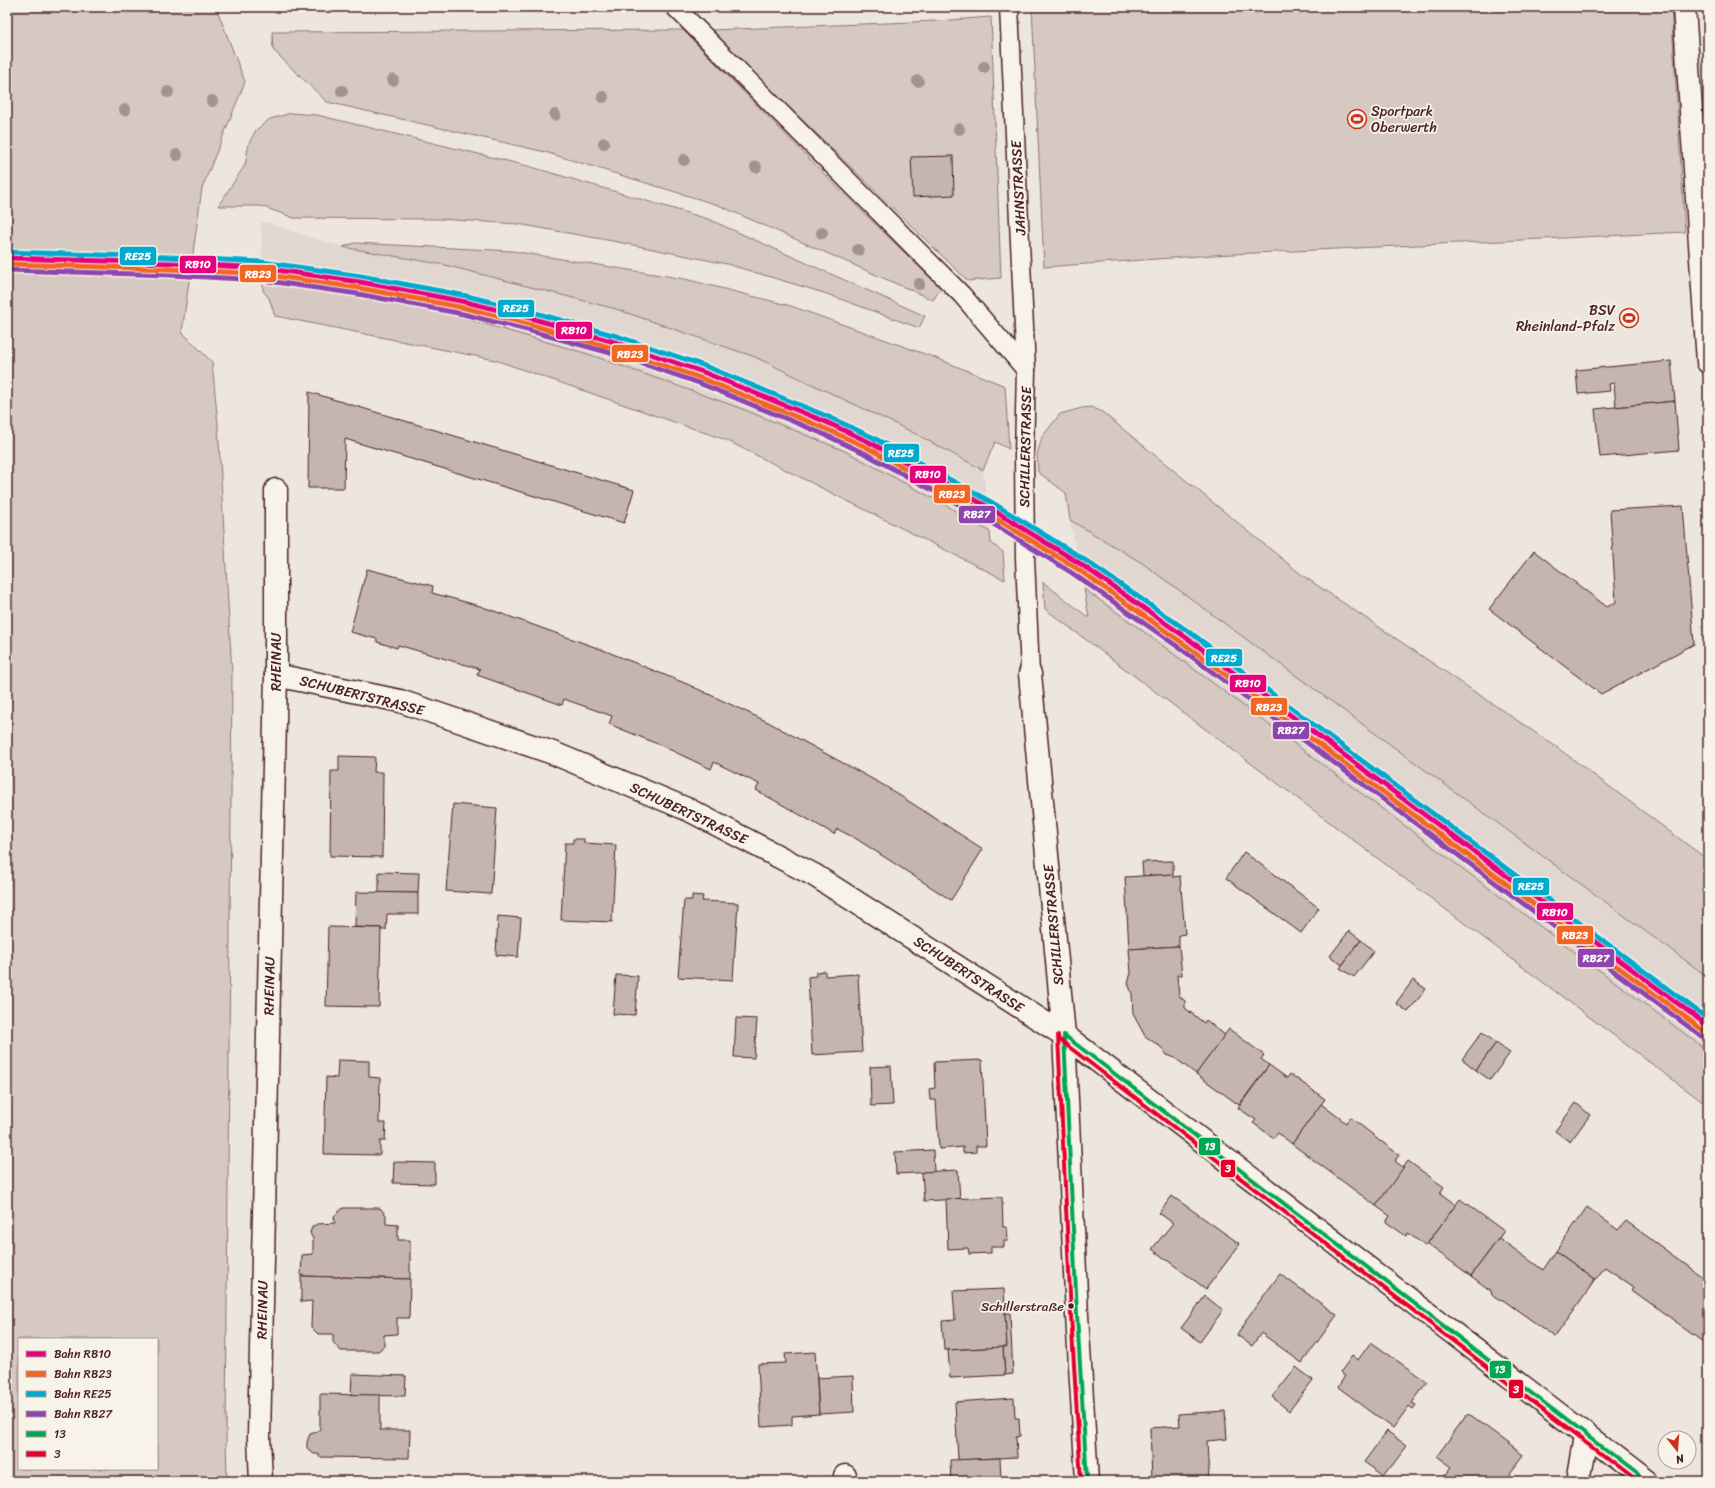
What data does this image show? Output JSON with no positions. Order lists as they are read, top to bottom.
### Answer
{
  "streets": {
    "street": ["SCHILLERSTRASSE", "RHEINAU", "SCHUBERTSTRASSE"],
    "lane": ["JAHNSTRASSE"]
  },
  "crossings": [
    ["JAHNSTRASSE", "SCHILLERSTRASSE"],
    ["SCHILLERSTRASSE", "SCHUBERTSTRASSE"],
    ["RHEINAU", "SCHUBERTSTRASSE"]
  ],
  "places": {
    "sports": ["Sportpark Oberwerth", "BSV Rheinland-Pfalz"],
    "other": ["Schillerstraße"]
  },
  "lines": [
    "rail line RE25",
    "rail line RB10",
    "rail line RB23",
    "rail line RB27",
    "transit line 13",
    "transit line 3"
  ],
  "legend": [
    "Bahn RB10",
    "Bahn RB23",
    "Bahn RE25",
    "Bahn RB27",
    "13",
    "3"
  ],
  "north": "bottom"
}
